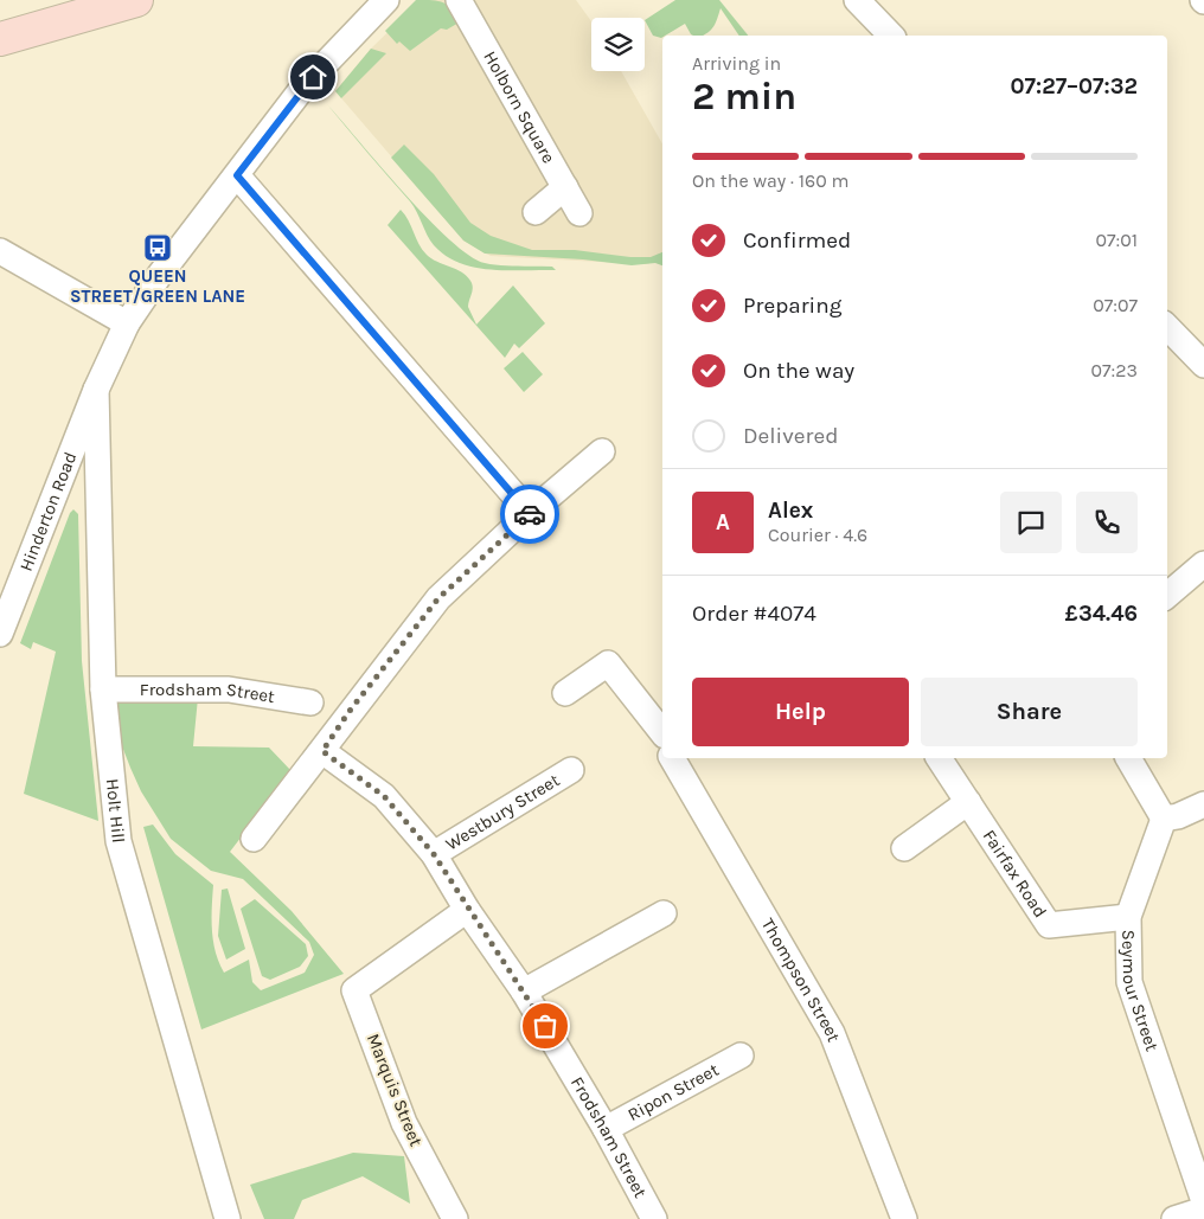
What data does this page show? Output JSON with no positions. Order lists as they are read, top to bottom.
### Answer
{
  "streets": {
    "street": [
      "Holborn Square",
      "Hinderton Road",
      "Frodsham Street",
      "Holt Hill",
      "Westbury Street",
      "Fairfax Road",
      "Thompson Street",
      "Seymour Street",
      "Marquis Street",
      "Ripon Street"
    ]
  },
  "crossings": [
    ["Hinderton Road", "Holt Hill"],
    ["Frodsham Street", "Holt Hill"],
    ["Frodsham Street", "Westbury Street"],
    ["Frodsham Street", "Marquis Street"],
    ["Frodsham Street", "Ripon Street"],
    ["Fairfax Road", "Seymour Street"]
  ],
  "places": {
    "bus stop": ["QUEEN STREET/GREEN LANE"]
  },
  "page": {
    "heading": ["2 min", "Arriving in", "07:27–07:32"],
    "panel": [
      "Alex",
      "Courier · 4.6",
      "Order #4074",
      "£34.46"
    ],
    "bar": "On the way · 160 m",
    "list": [
      ["Confirmed", "07:01"],
      ["Preparing", "07:07"],
      ["On the way", "07:23"],
      "Delivered"
    ],
    "round": "A",
    "buttons": ["Help", "Share"]
  }
}
